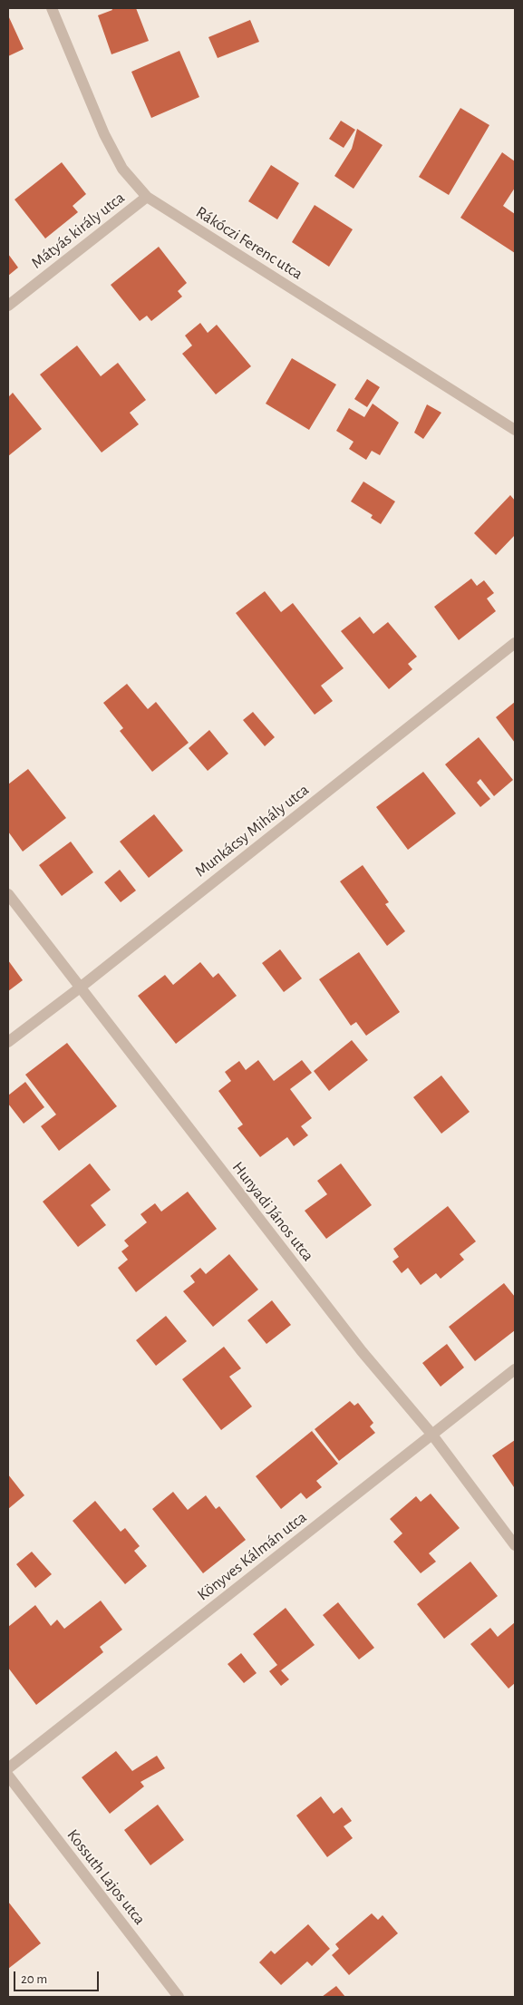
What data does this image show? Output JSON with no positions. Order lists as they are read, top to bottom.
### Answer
{
  "streets": {
    "street": [
      "Mátyás király utca",
      "Rákóczi Ferenc utca",
      "Munkácsy Mihály utca",
      "Hunyadi János utca",
      "Könyves Kálmán utca",
      "Kossuth Lajos utca"
    ]
  },
  "crossings": [
    ["Mátyás király utca", "Rákóczi Ferenc utca"],
    ["Munkácsy Mihály utca", "Hunyadi János utca"],
    ["Hunyadi János utca", "Könyves Kálmán utca"]
  ],
  "scale_bar": "20 m"
}
